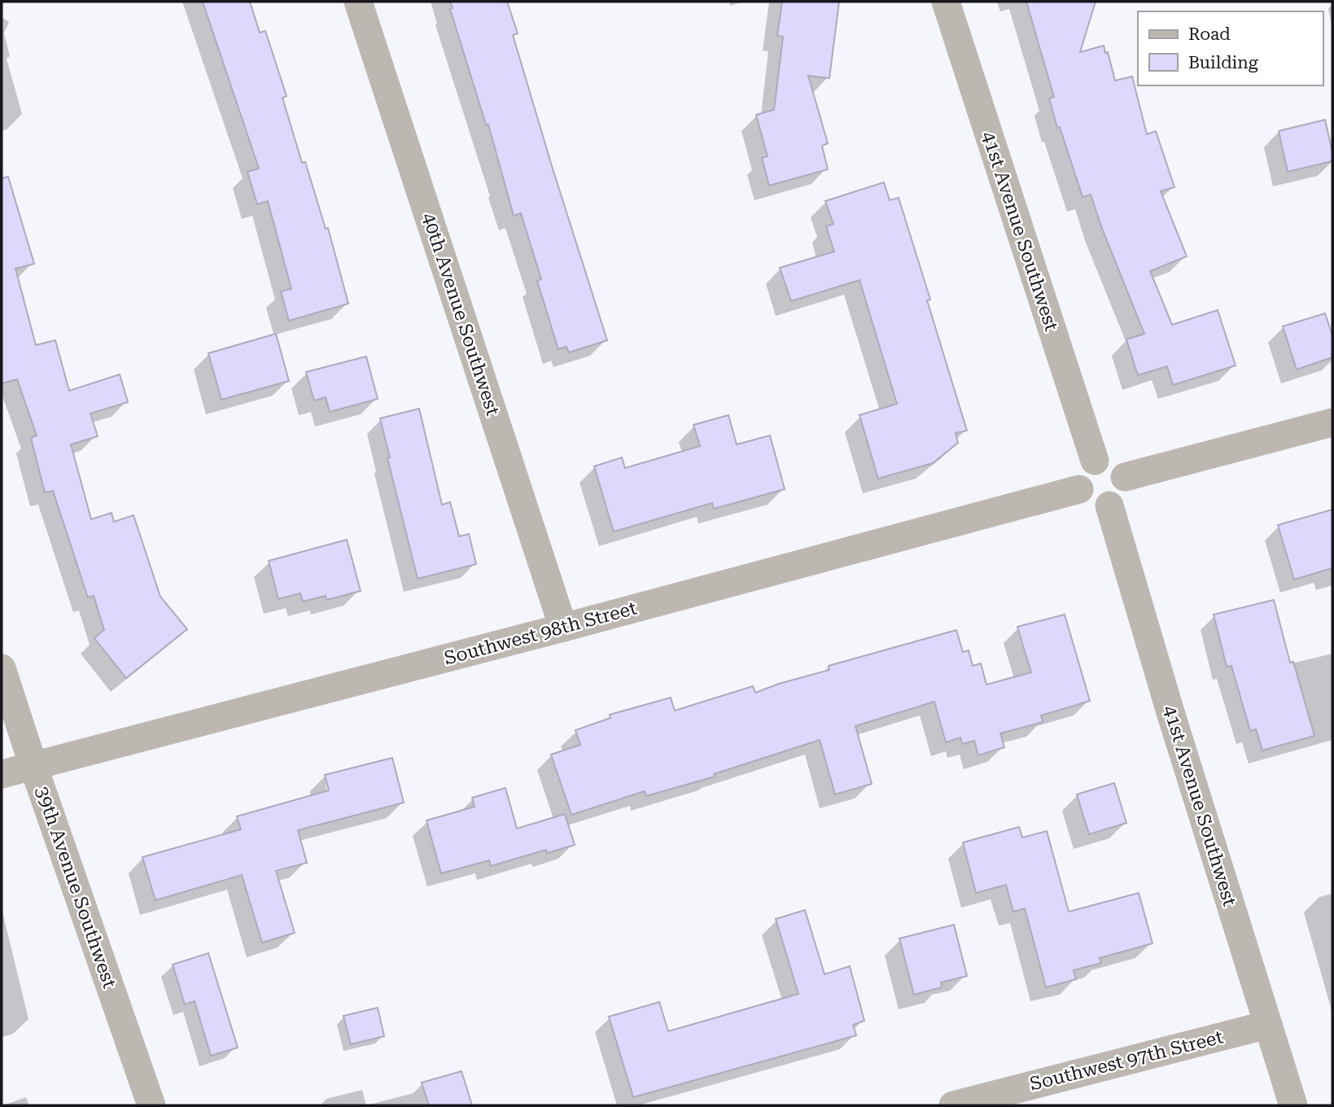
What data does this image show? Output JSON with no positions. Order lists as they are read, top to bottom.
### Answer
{
  "streets": {
    "street": [
      "41st Avenue Southwest",
      "40th Avenue Southwest",
      "Southwest 98th Street",
      "39th Avenue Southwest",
      "Southwest 97th Street"
    ]
  },
  "crossings": [
    ["41st Avenue Southwest", "Southwest 98th Street"],
    ["41st Avenue Southwest", "Southwest 97th Street"],
    ["40th Avenue Southwest", "Southwest 98th Street"],
    ["Southwest 98th Street", "39th Avenue Southwest"]
  ],
  "legend": ["Road", "Building"]
}
